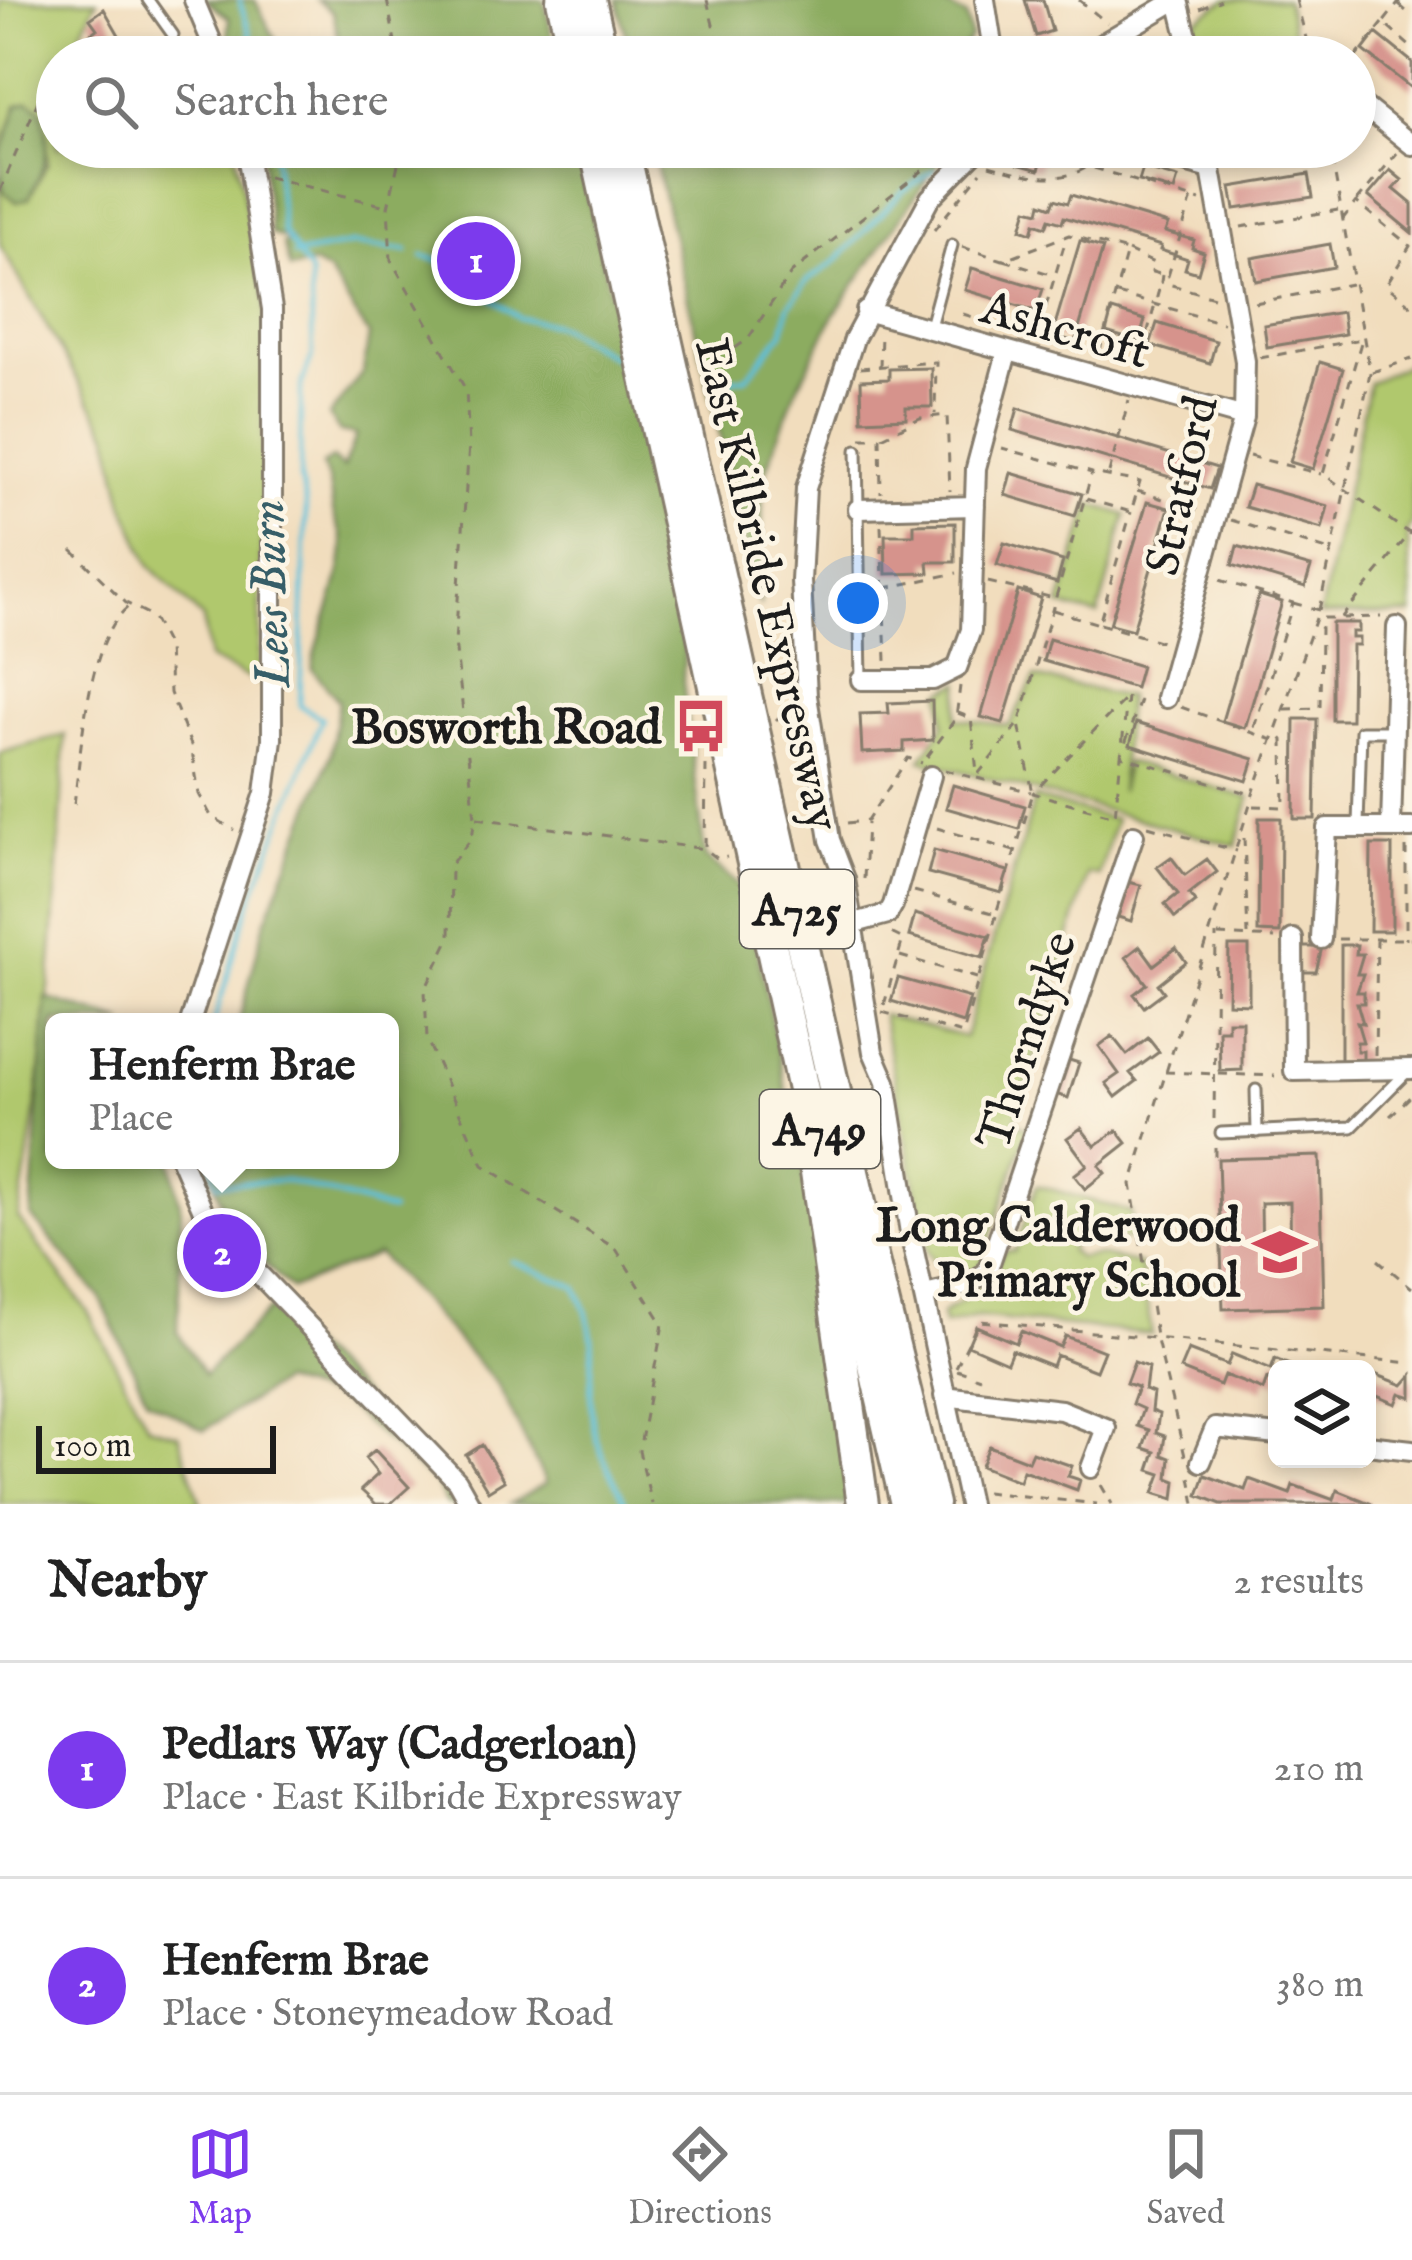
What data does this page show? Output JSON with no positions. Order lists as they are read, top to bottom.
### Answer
{
  "streets": {
    "main road": ["East Kilbride Expressway", "A725", "A749"],
    "street": ["Ashcroft", "Stratford", "Thorndyke"]
  },
  "crossings": [
    ["Ashcroft", "Stratford"]
  ],
  "water": ["Lees Burn"],
  "places": {
    "bus stop": ["Bosworth Road"],
    "school or university": ["Long Calderwood Primary School"]
  },
  "scale_bar": "100 m",
  "page": {
    "search": "Search here",
    "pins": ["1", "2"],
    "popup": ["Henferm Brae", "Place"],
    "scale": "100 m",
    "heading": ["Nearby", "2 results"],
    "list": [
      {
        "mark": "1",
        "name": "Pedlars Way (Cadgerloan)",
        "note": "Place · East Kilbride Expressway",
        "value": "210 m"
      },
      {
        "mark": "2",
        "name": "Henferm Brae",
        "note": "Place · Stoneymeadow Road",
        "value": "380 m"
      }
    ],
    "nav": ["Map", "Directions", "Saved"]
  }
}
